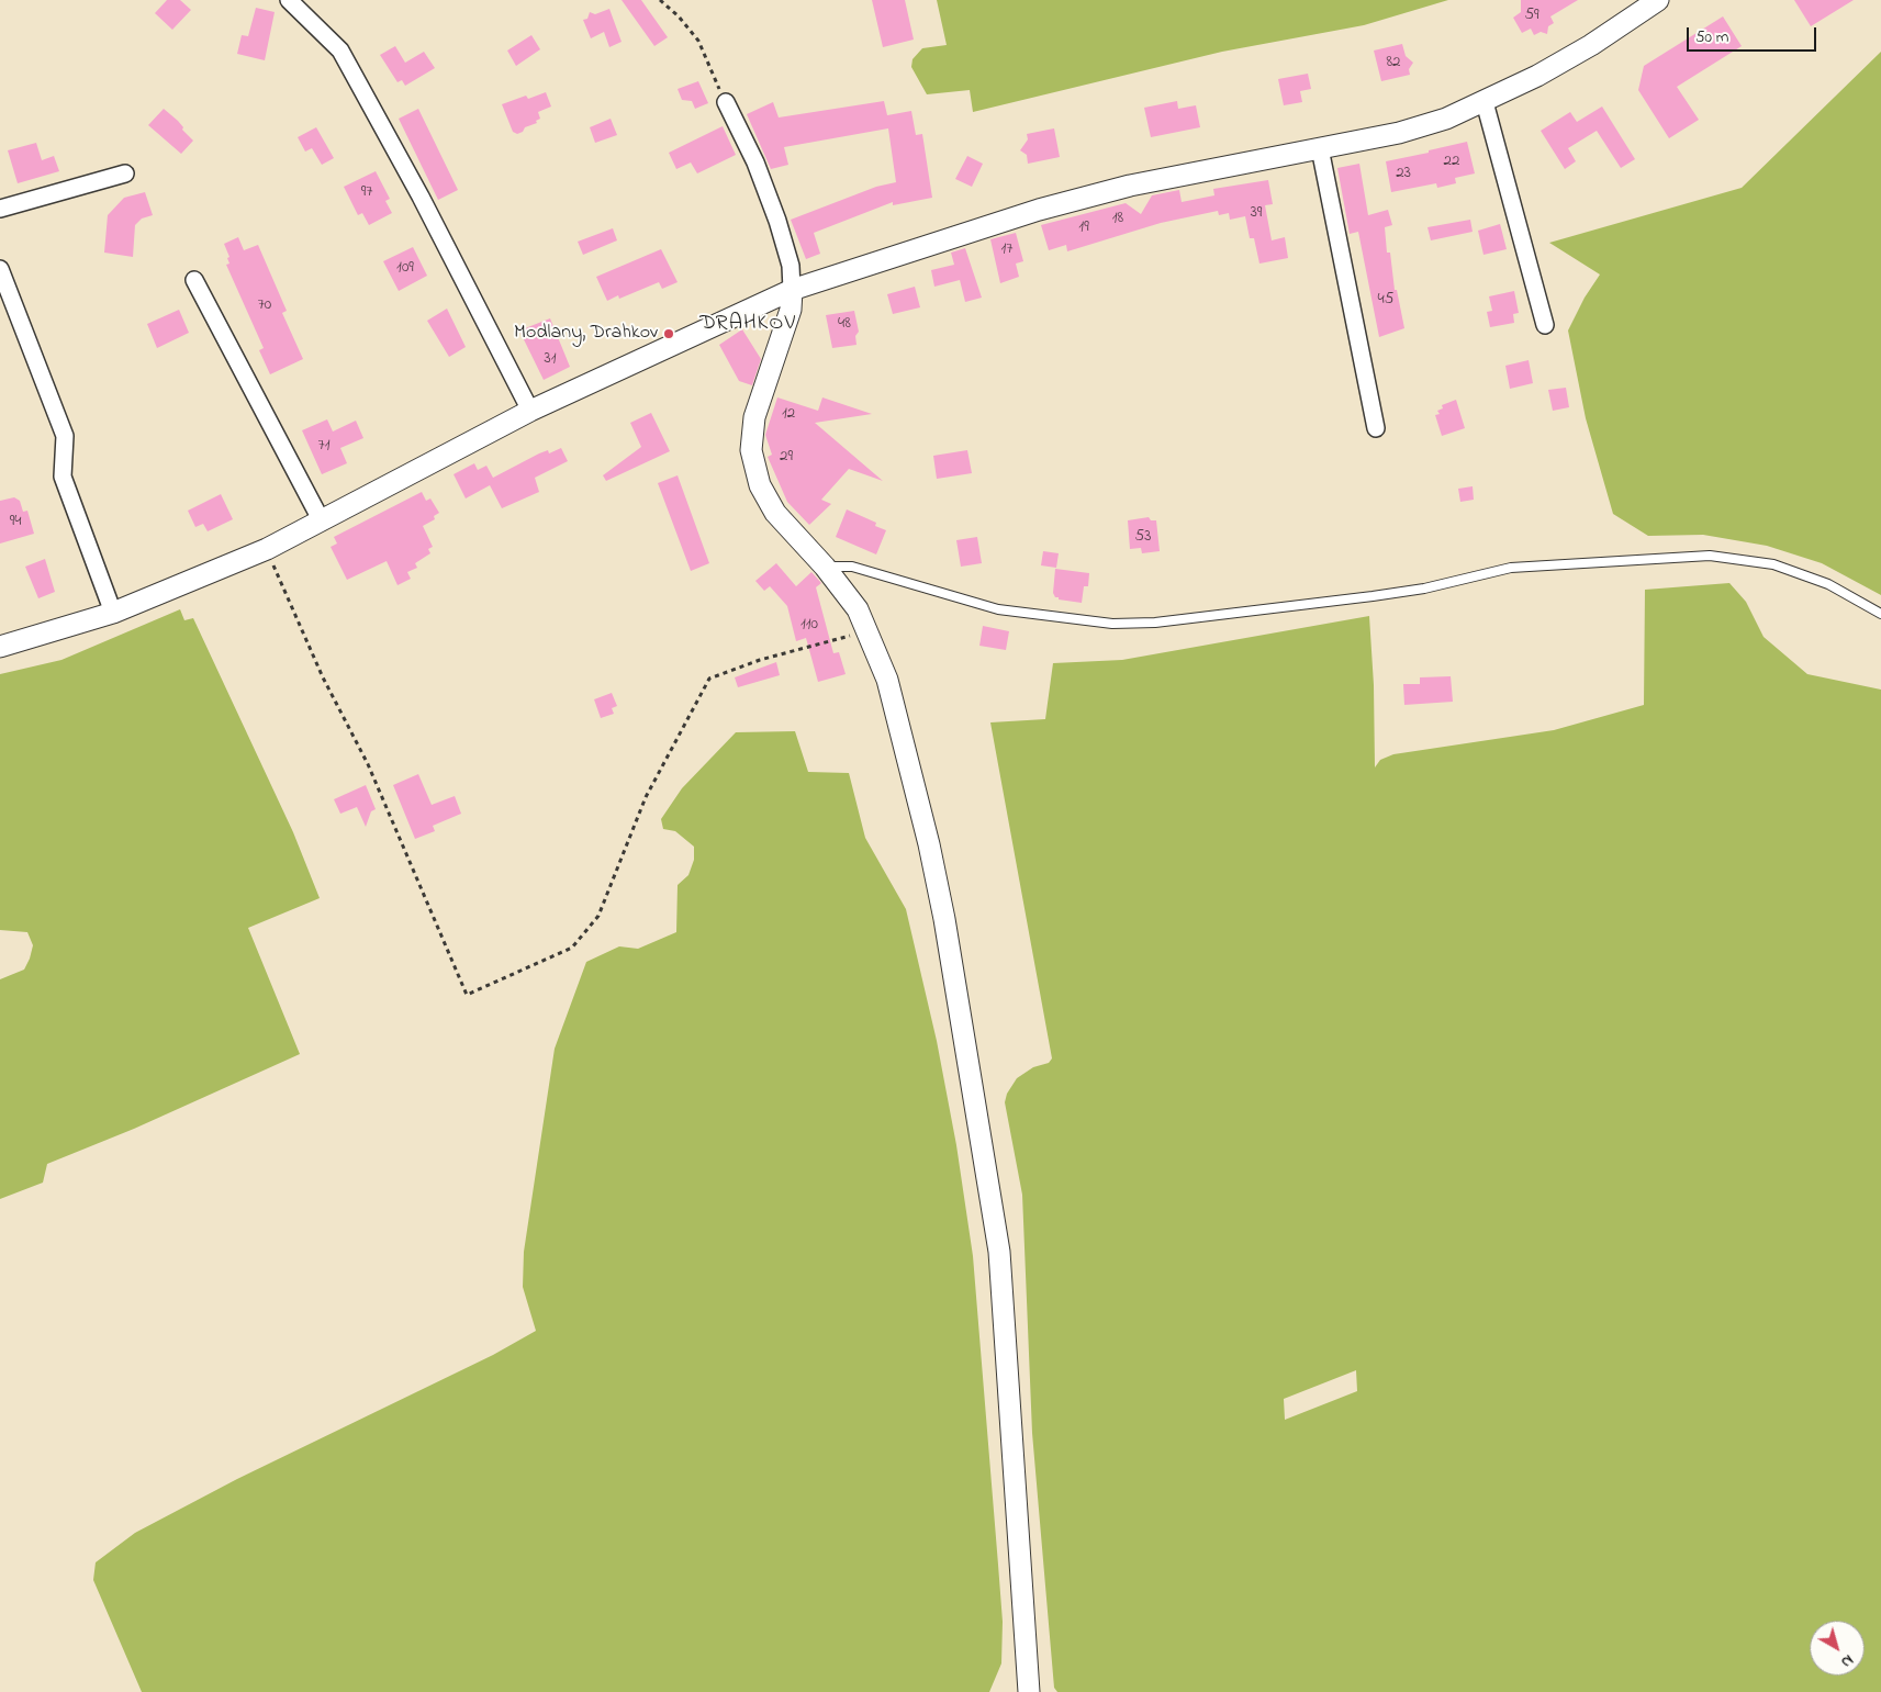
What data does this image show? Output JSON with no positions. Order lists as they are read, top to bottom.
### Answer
{
  "districts": ["DRAHKOV"],
  "places": ["Modlany, Drahkov"],
  "house_numbers": [
    "59",
    "82",
    "22",
    "23",
    "97",
    "39",
    "18",
    "19",
    "17",
    "109",
    "45",
    "70",
    "48",
    "31",
    "12",
    "71",
    "29",
    "94",
    "53",
    "110"
  ],
  "scale_bar": "50 m",
  "north": "bottom right"
}
